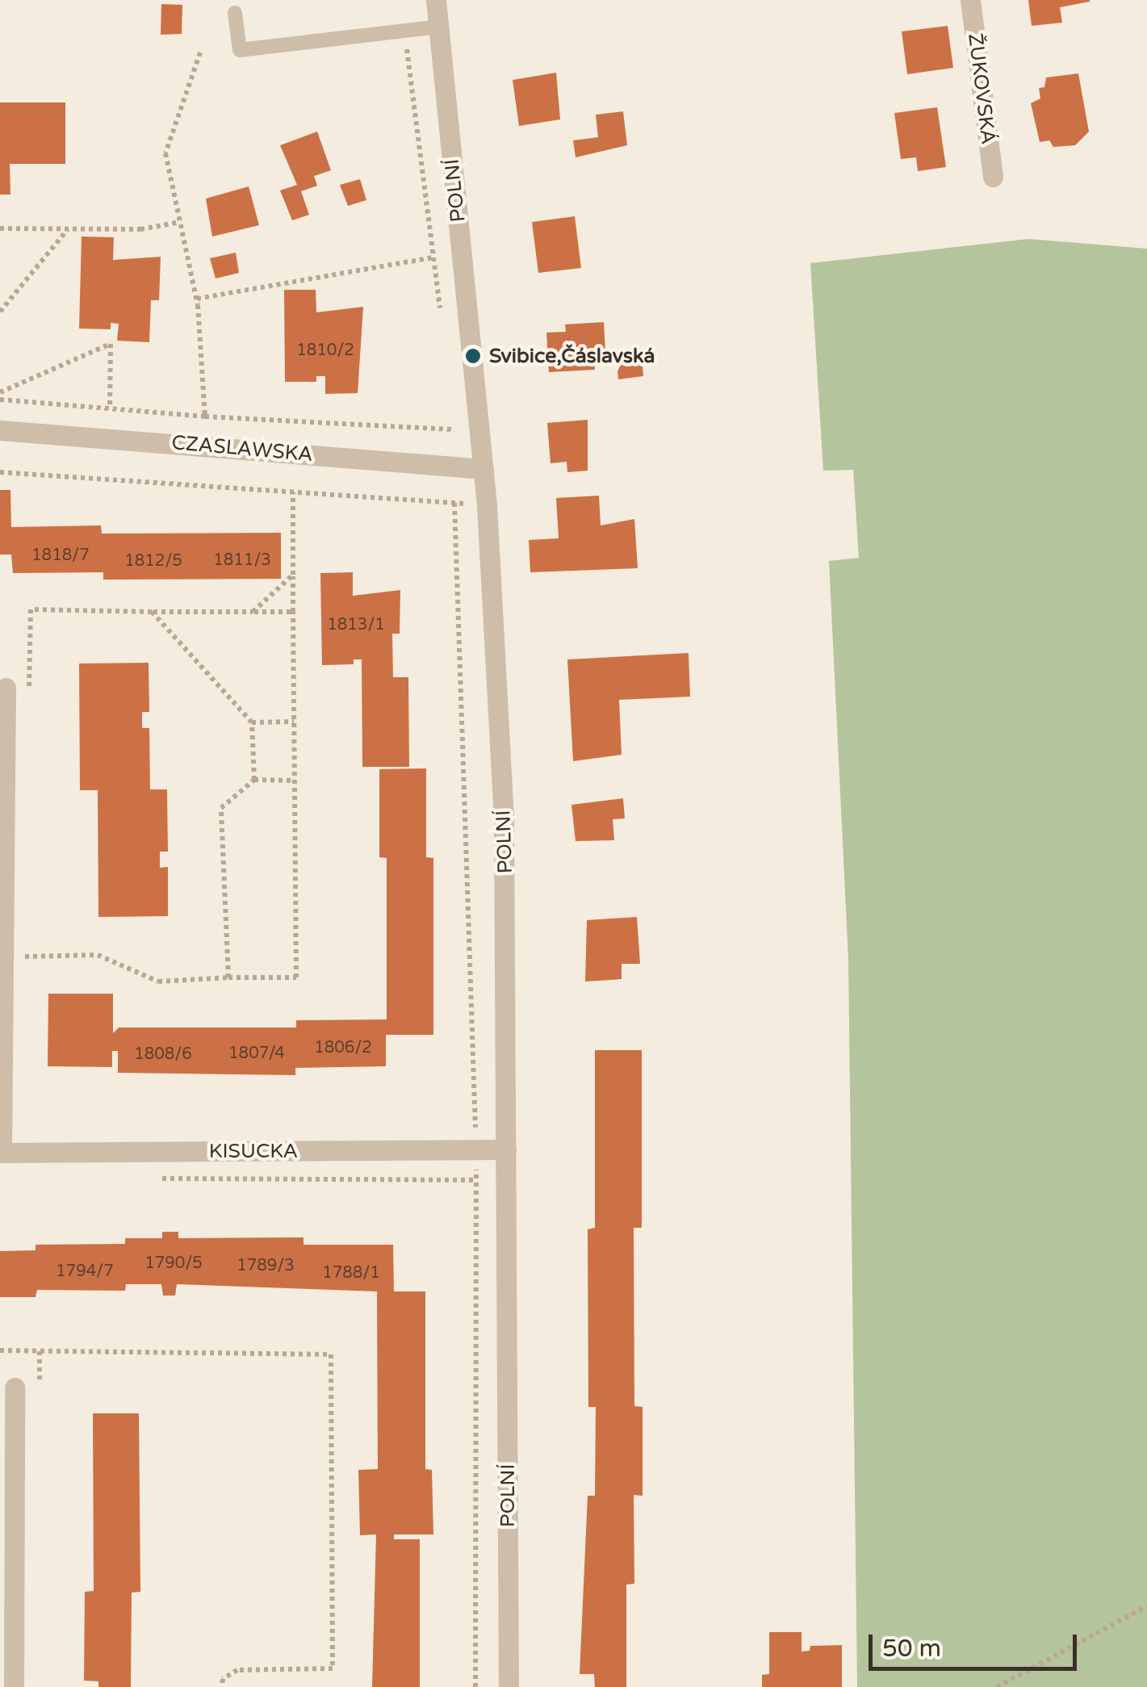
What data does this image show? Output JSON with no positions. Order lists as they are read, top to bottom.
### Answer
{
  "streets": {
    "street": [
      "ŽUKOVSKÁ",
      "POLNÍ",
      "CZASLAWSKA",
      "KISUCKA"
    ]
  },
  "crossings": [
    ["POLNÍ", "CZASLAWSKA"],
    ["POLNÍ", "KISUCKA"]
  ],
  "places": ["Svibice,Čáslavská"],
  "house_numbers": [
    "1810/2",
    "1818/7",
    "1811/3",
    "1812/5",
    "1813/1",
    "1806/2",
    "1807/4",
    "1808/6",
    "1790/5",
    "1789/3",
    "1794/7",
    "1788/1"
  ],
  "scale_bar": "50 m"
}
